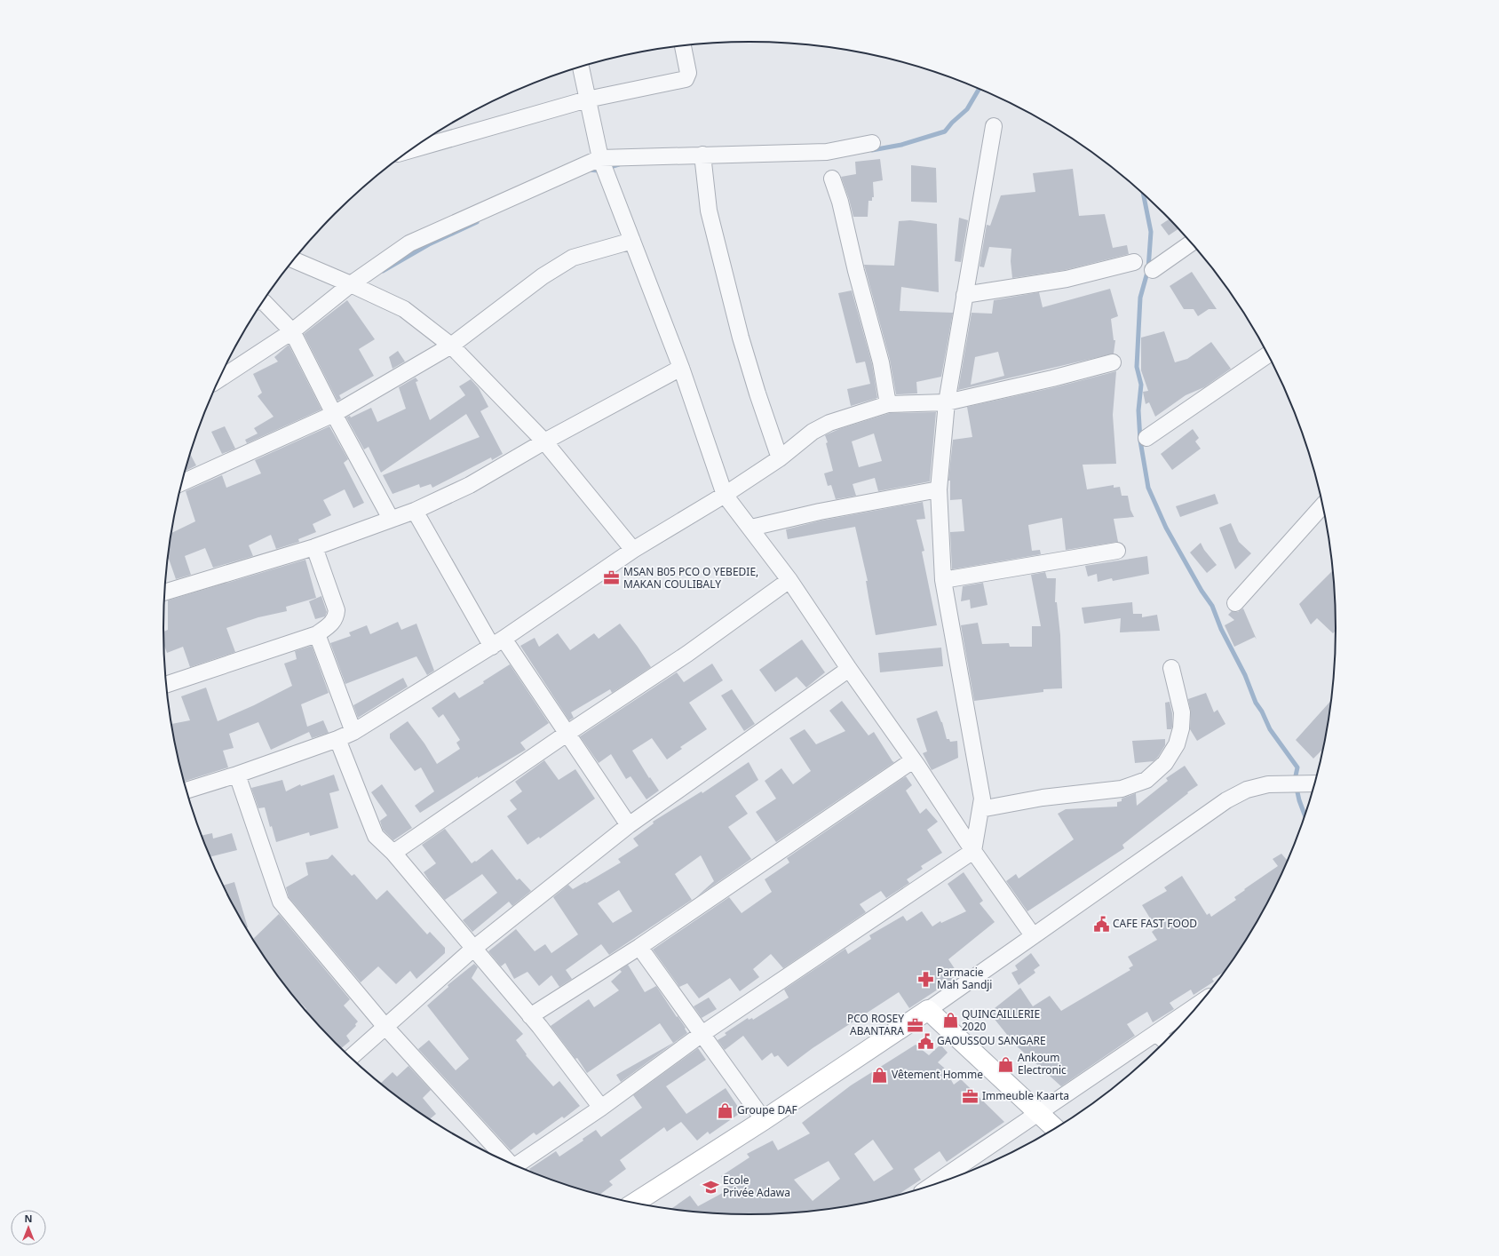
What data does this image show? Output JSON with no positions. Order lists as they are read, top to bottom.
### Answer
{
  "places": {
    "office": ["MSAN B05 PCO O YEBEDIE, MAKAN COULIBALY", "PCO ROSEY ABANTARA", "Immeuble Kaarta"],
    "public building": ["CAFE FAST FOOD", "GAOUSSOU SANGARE"],
    "pharmacy": ["Parmacie Mah Sandji"],
    "shop": [
      "QUINCAILLERIE 2020",
      "Ankoum Electronic",
      "Vêtement Homme",
      "Groupe DAF"
    ],
    "school or university": ["Ecole Privée Adawa"]
  },
  "north": "top"
}
